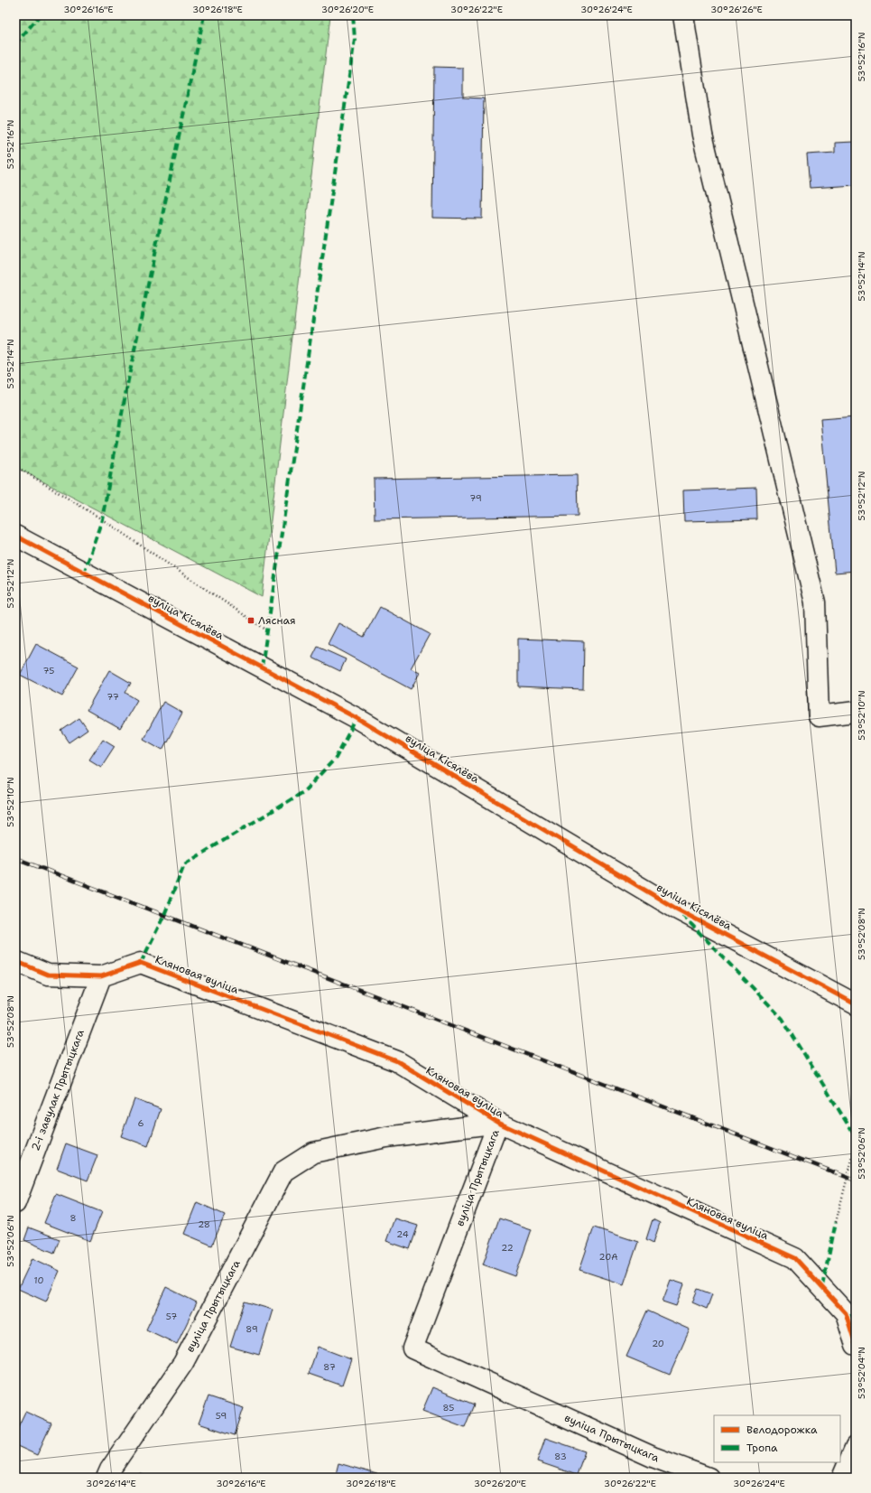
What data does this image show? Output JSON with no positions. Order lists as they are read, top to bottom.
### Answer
{
  "streets": {
    "street": [
      "вуліца Кісялёва",
      "Кляновая вуліца",
      "2-і завулак Прытыцкага",
      "вуліца Прытыцкага"
    ]
  },
  "crossings": [
    ["Кляновая вуліца", "2-і завулак Прытыцкага"],
    ["Кляновая вуліца", "вуліца Прытыцкага"]
  ],
  "places": {
    "transit": ["Лясная"]
  },
  "house_numbers": [
    "79",
    "75",
    "77",
    "6",
    "8",
    "28",
    "24",
    "22",
    "20А",
    "10",
    "57",
    "89",
    "20",
    "87",
    "85",
    "59",
    "83"
  ],
  "legend": ["Велодорожка", "Тропа"],
  "coordinates": [
    "30°26'16\"E",
    "30°26'18\"E",
    "30°26'20\"E",
    "30°26'22\"E",
    "30°26'24\"E",
    "30°26'26\"E",
    "53°52'16\"N",
    "53°52'14\"N",
    "53°52'12\"N",
    "53°52'10\"N",
    "53°52'08\"N",
    "53°52'06\"N",
    "53°52'04\"N",
    "30°26'14\"E"
  ]
}
